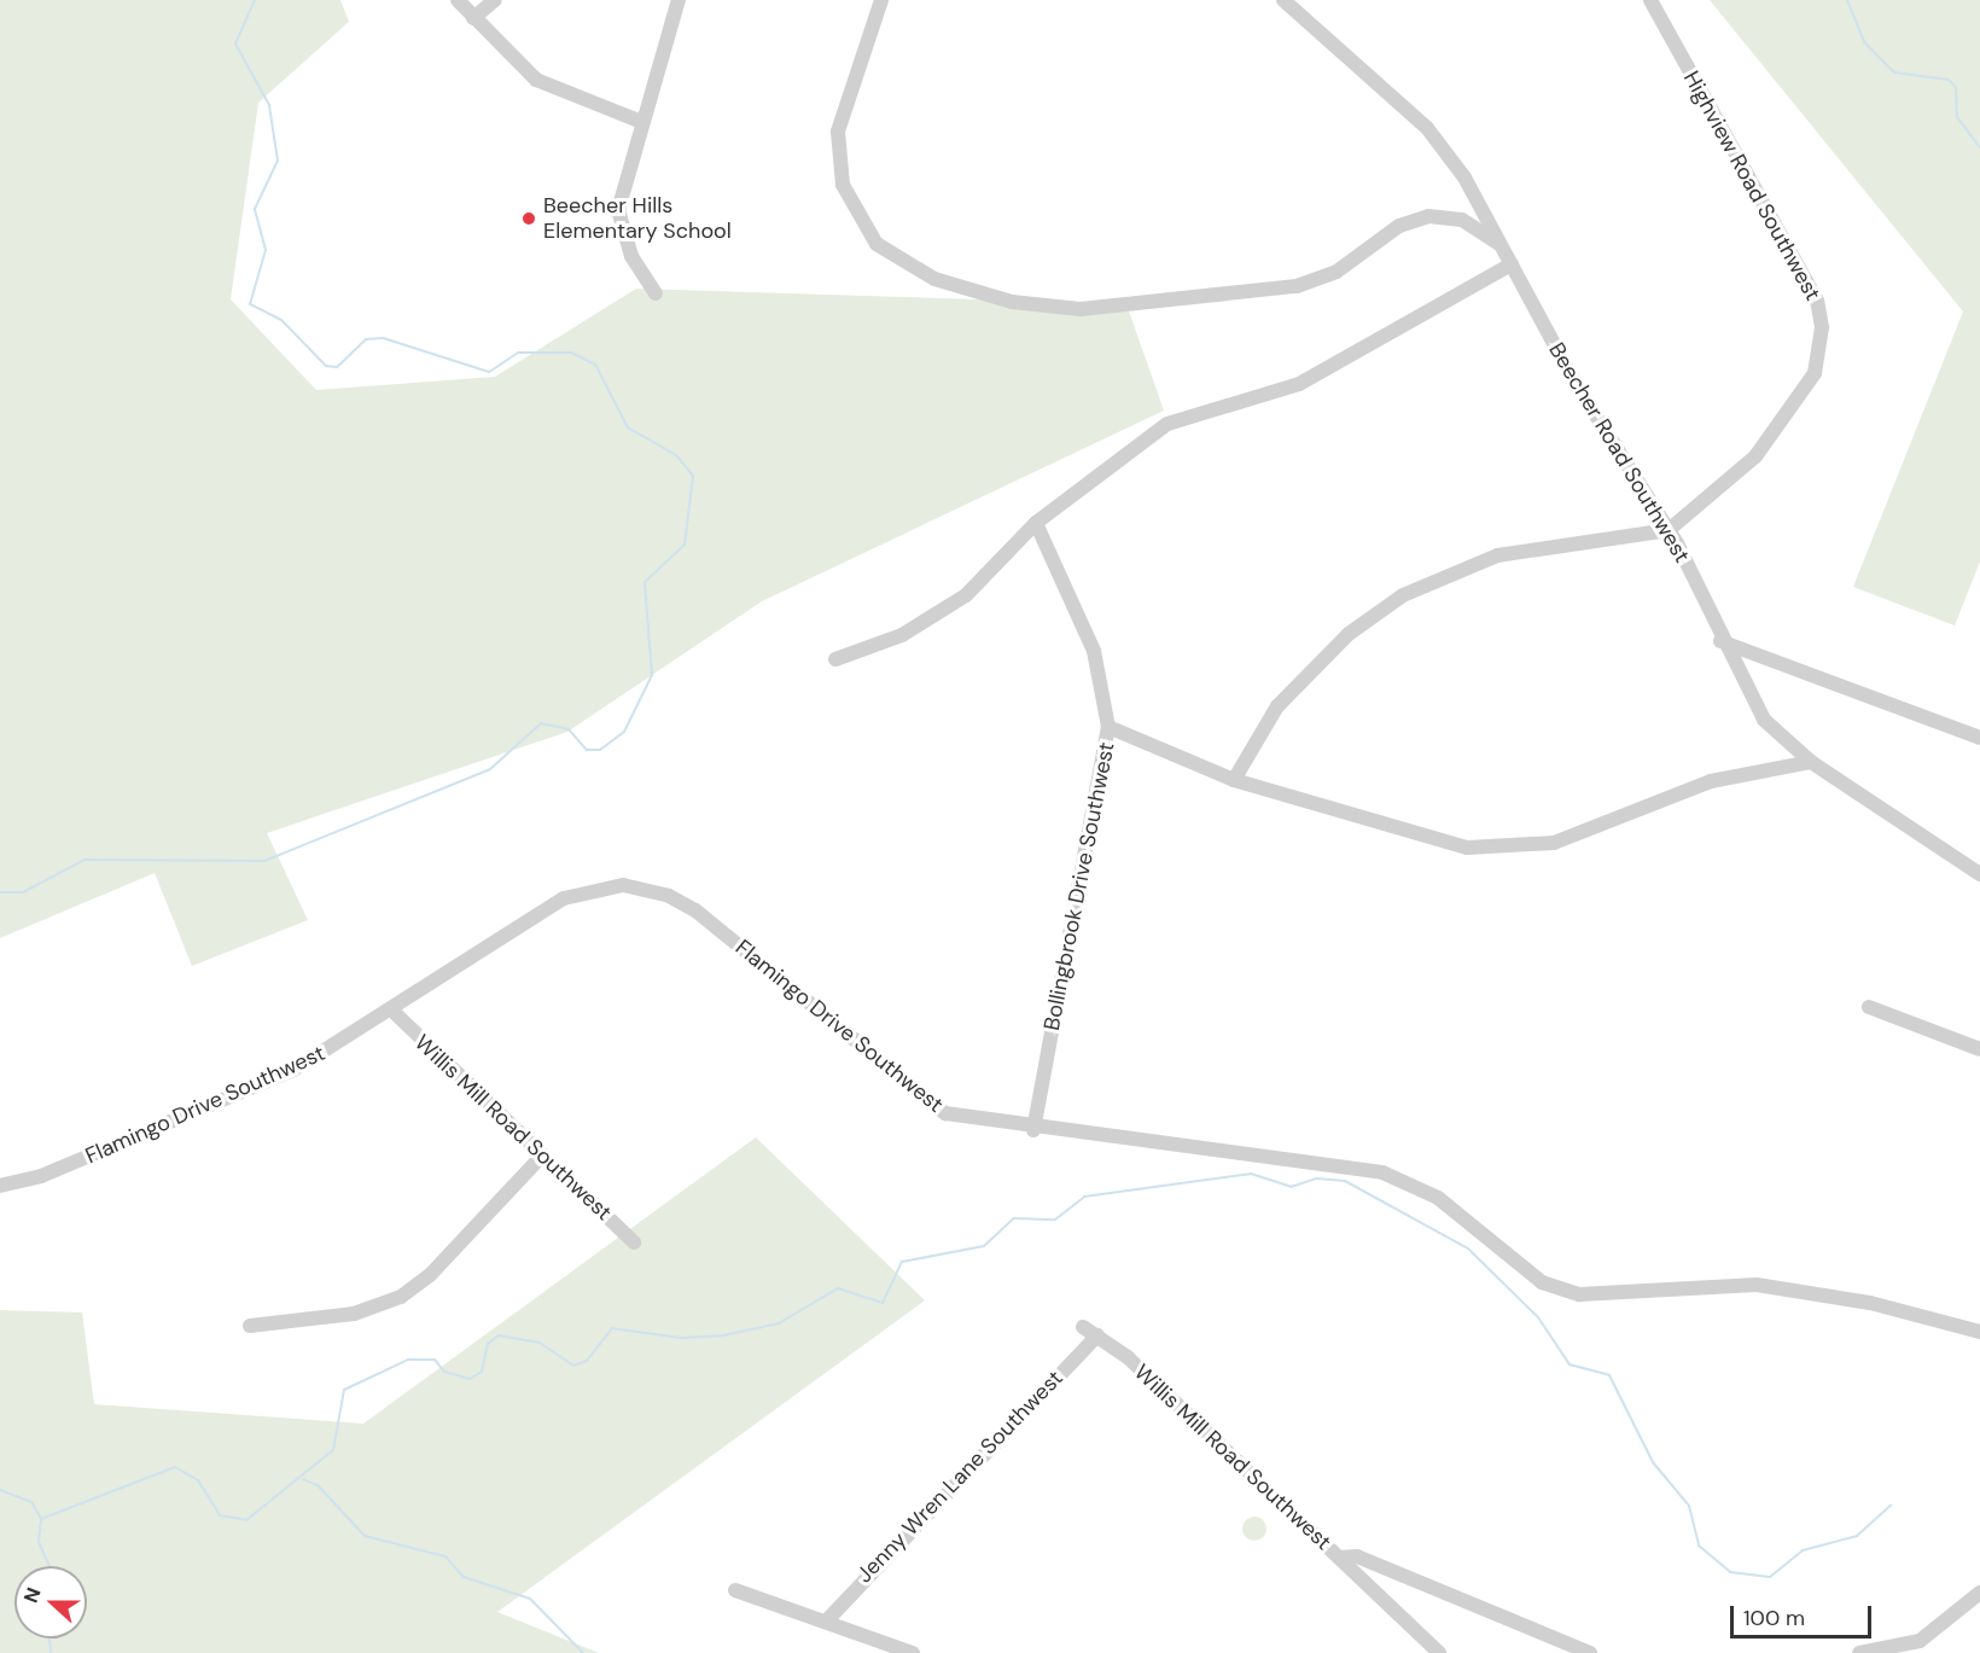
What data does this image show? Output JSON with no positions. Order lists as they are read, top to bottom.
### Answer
{
  "streets": {
    "street": [
      "Highview Road Southwest",
      "Beecher Road Southwest",
      "Bollingbrook Drive Southwest",
      "Flamingo Drive Southwest",
      "Willis Mill Road Southwest",
      "Jenny Wren Lane Southwest"
    ]
  },
  "crossings": [
    ["Highview Road Southwest", "Beecher Road Southwest"],
    ["Bollingbrook Drive Southwest", "Flamingo Drive Southwest"],
    ["Flamingo Drive Southwest", "Willis Mill Road Southwest"],
    ["Willis Mill Road Southwest", "Jenny Wren Lane Southwest"]
  ],
  "places": ["Beecher Hills Elementary School"],
  "scale_bar": "100 m",
  "north": "left"
}
